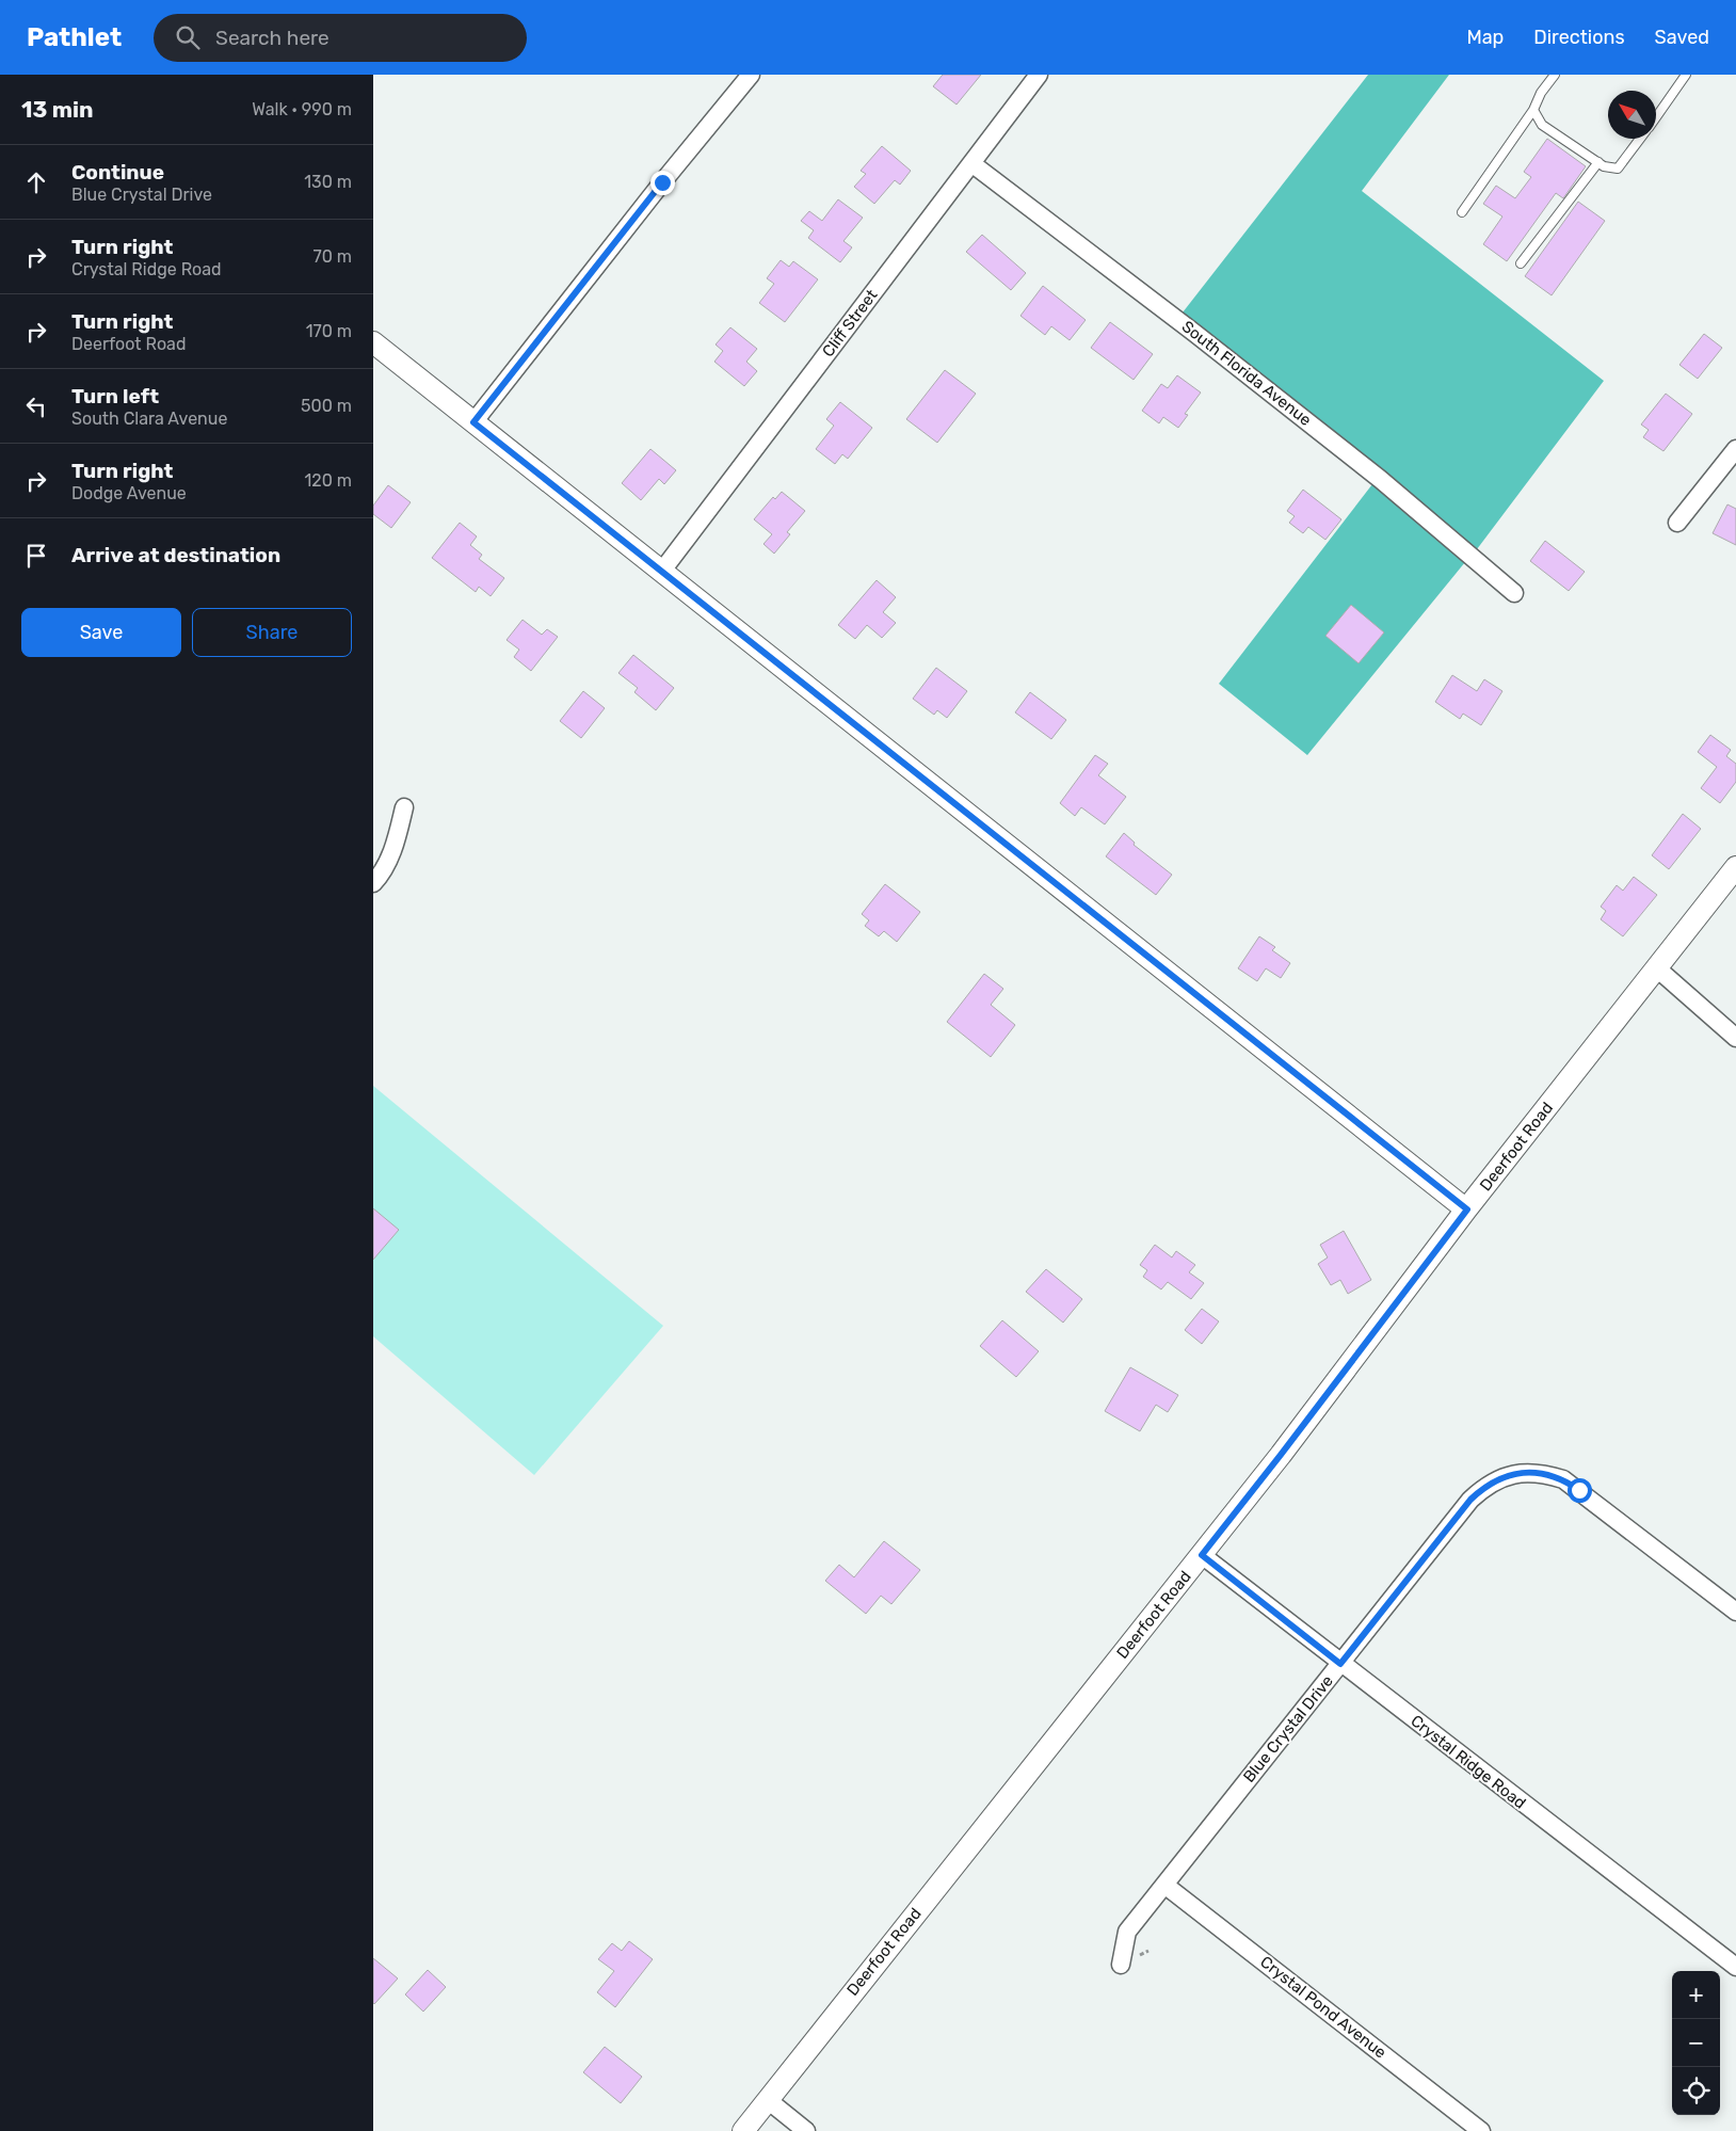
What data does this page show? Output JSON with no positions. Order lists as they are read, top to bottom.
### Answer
{
  "streets": {
    "street": [
      "Cliff Street",
      "South Florida Avenue",
      "Deerfoot Road",
      "Blue Crystal Drive",
      "Crystal Ridge Road",
      "Crystal Pond Avenue"
    ]
  },
  "crossings": [
    ["Cliff Street", "South Florida Avenue"],
    ["Deerfoot Road", "Crystal Ridge Road"],
    ["Blue Crystal Drive", "Crystal Ridge Road"],
    ["Blue Crystal Drive", "Crystal Pond Avenue"]
  ],
  "north": "top left",
  "page": {
    "header": "Pathlet",
    "search": "Search here",
    "nav": ["Map", "Directions", "Saved"],
    "heading": ["13 min", "Walk · 990 m"],
    "list": [
      ["Continue", "Blue Crystal Drive", "130 m"],
      ["Turn right", "Crystal Ridge Road", "70 m"],
      ["Turn right", "Deerfoot Road", "170 m"],
      ["Turn left", "South Clara Avenue", "500 m"],
      ["Turn right", "Dodge Avenue", "120 m"],
      "Arrive at destination"
    ],
    "buttons": ["Save", "Share"],
    "map_buttons": ["+", "−"]
  }
}
